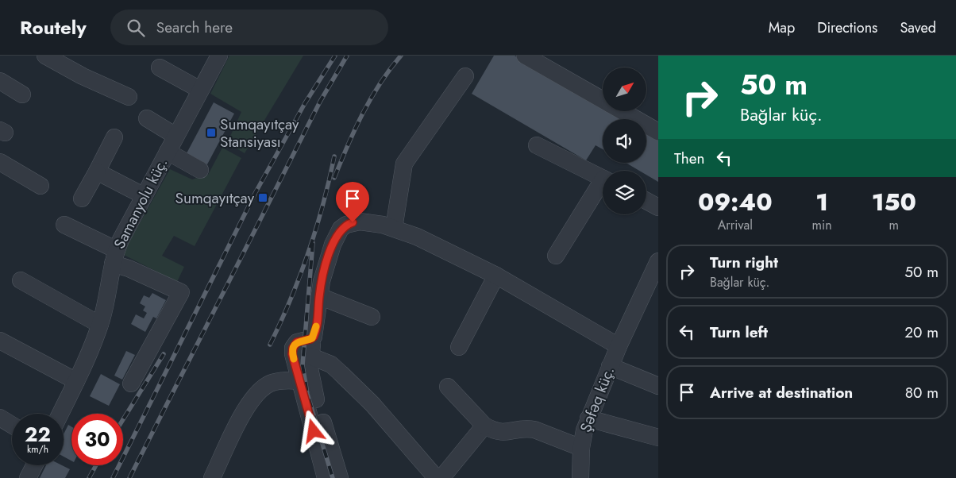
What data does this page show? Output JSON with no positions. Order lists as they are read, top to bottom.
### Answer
{
  "streets": {
    "street": ["Samanyolu küç.", "Şəfəq küç."]
  },
  "places": {
    "transit": ["Sumqayıtçay Stansiyası", "Sumqayıtçay"]
  },
  "north": "top right",
  "page": {
    "header": "Routely",
    "search": "Search here",
    "nav": ["Map", "Directions", "Saved"],
    "turn": ["50 m", "Bağlar küç."],
    "then": "Then",
    "eta": [
      "09:40",
      "Arrival",
      "1",
      "min",
      "150",
      "m"
    ],
    "list": [
      {
        "name": "Turn right",
        "note": "Bağlar küç.",
        "value": "50 m"
      },
      {
        "name": "Turn left",
        "value": "20 m"
      },
      {
        "name": "Arrive at destination",
        "value": "80 m"
      }
    ],
    "speed": "22 km/h",
    "limit": "30"
  }
}
